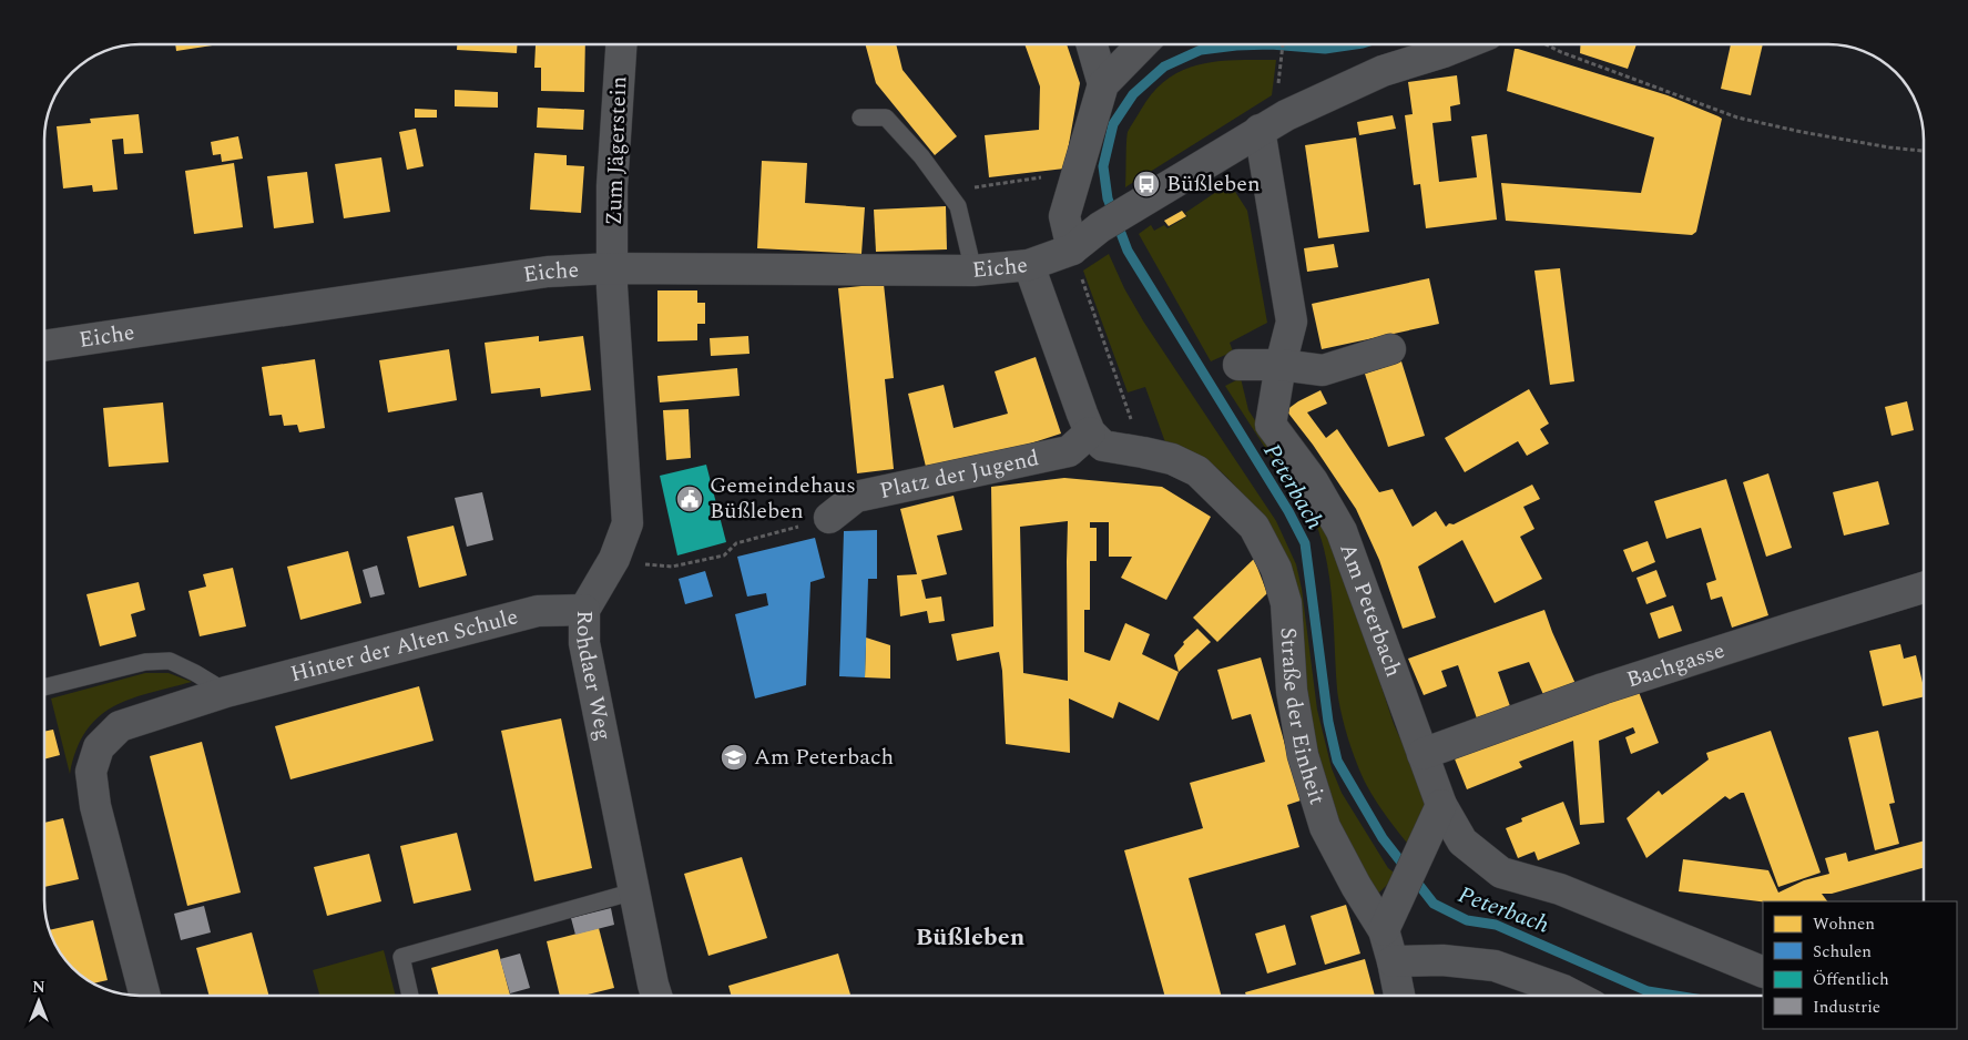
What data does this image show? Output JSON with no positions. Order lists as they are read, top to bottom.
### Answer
{
  "streets": {
    "street": [
      "Zum Jägerstein",
      "Eiche",
      "Platz der Jugend",
      "Am Peterbach",
      "Hinter der Alten Schule",
      "Bachgasse",
      "Rohdaer Weg",
      "Straße der Einheit"
    ]
  },
  "crossings": [
    ["Zum Jägerstein", "Eiche"],
    ["Zum Jägerstein", "Rohdaer Weg"],
    ["Eiche", "Am Peterbach"],
    ["Eiche", "Rohdaer Weg"],
    ["Am Peterbach", "Bachgasse"],
    ["Hinter der Alten Schule", "Rohdaer Weg"]
  ],
  "districts": ["Büßleben"],
  "water": ["Peterbach"],
  "places": {
    "bus stop": ["Büßleben"],
    "public building": ["Gemeindehaus Büßleben"],
    "school or university": ["Am Peterbach"]
  },
  "legend": [
    "Wohnen",
    "Schulen",
    "Öffentlich",
    "Industrie"
  ],
  "north": "top"
}
